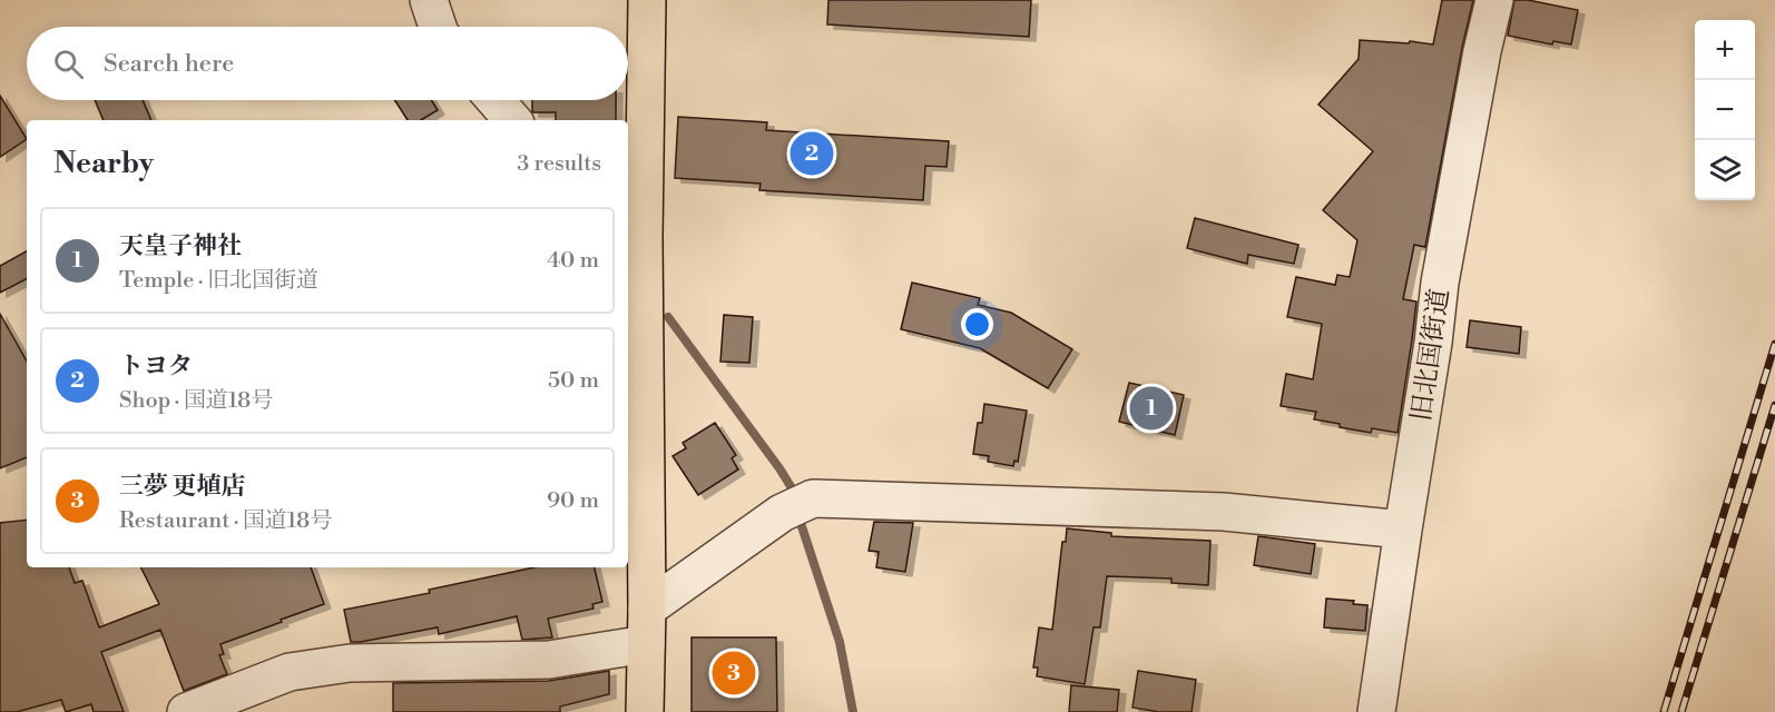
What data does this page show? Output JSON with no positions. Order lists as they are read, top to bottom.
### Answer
{
  "streets": {
    "street": ["旧北国街道"]
  },
  "page": {
    "map_buttons": ["+", "−"],
    "search": "Search here",
    "heading": ["Nearby", "3 results"],
    "pins": ["2", "1", "3"],
    "list": [
      {
        "mark": "1",
        "name": "天皇子神社",
        "note": "Temple · 旧北国街道",
        "value": "40 m"
      },
      {
        "mark": "2",
        "name": "トヨタ",
        "note": "Shop · 国道18号",
        "value": "50 m"
      },
      {
        "mark": "3",
        "name": "三夢 更埴店",
        "note": "Restaurant · 国道18号",
        "value": "90 m"
      }
    ]
  }
}
